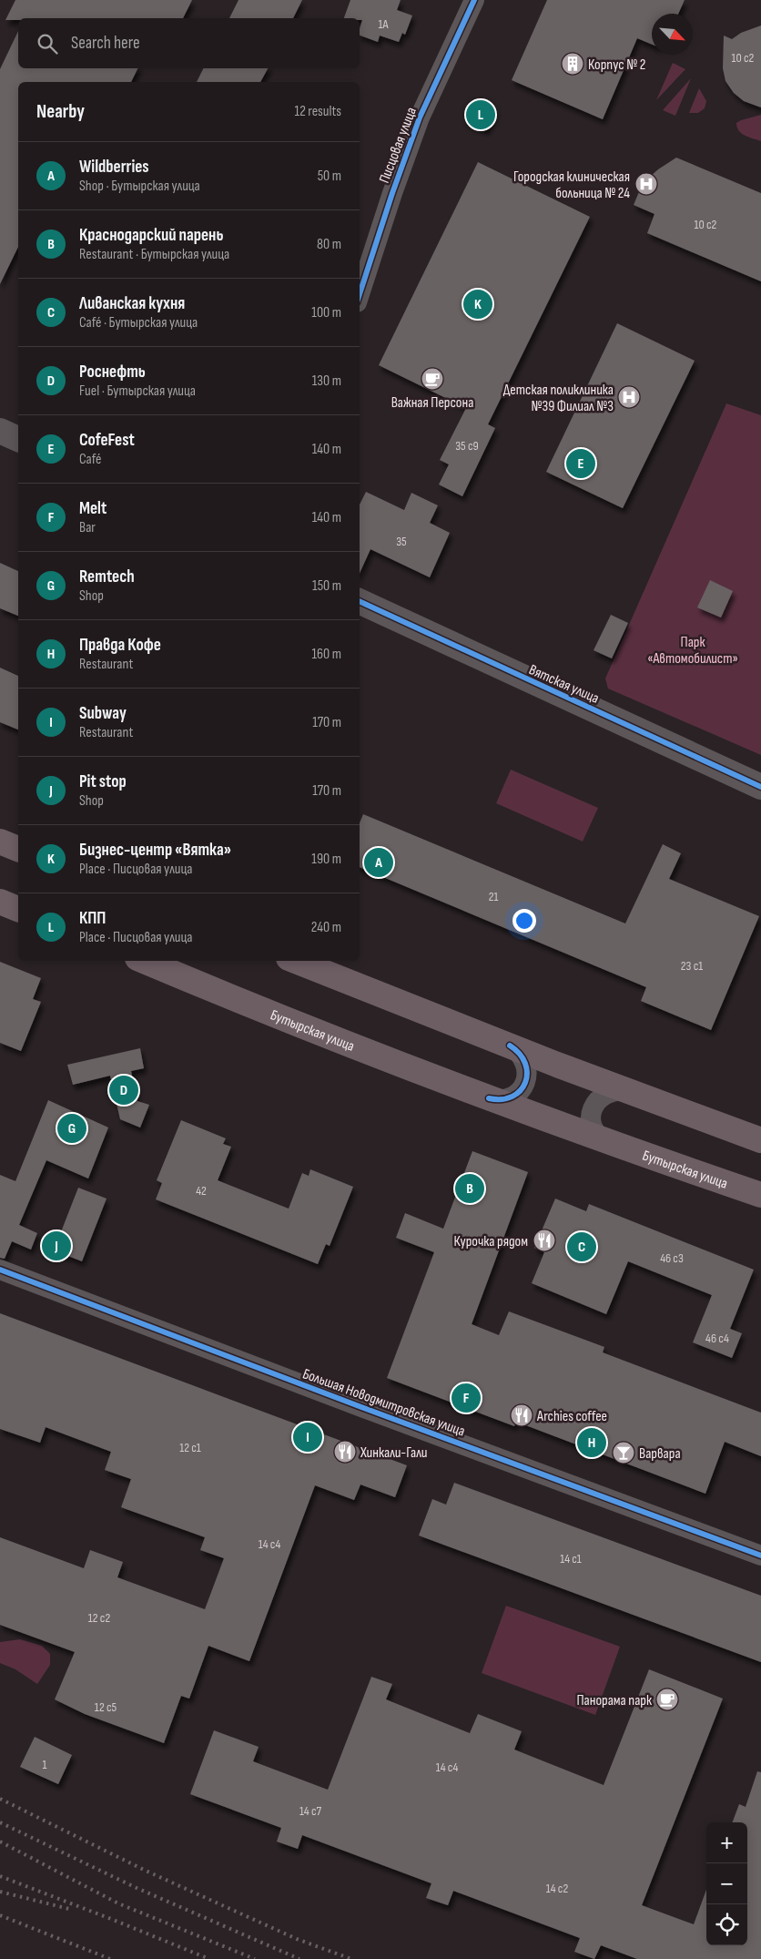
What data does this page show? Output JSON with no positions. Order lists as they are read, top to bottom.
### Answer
{
  "streets": {
    "main road": ["Бутырская улица"],
    "street": ["Писцовая улица", "Вятская улица", "Большая Новодмитровская улица"]
  },
  "parks": ["Парк «Автомобилист»"],
  "places": {
    "building": ["Корпус № 2"],
    "hospital": ["Городская клиническая больница № 24", "Детская поликлиника №39 Филиал №3"],
    "cafe": ["Важная Персона", "Панорама парк"],
    "restaurant": ["Курочка рядом", "Archies coffee", "Хинкали-Гали"],
    "bar": ["Варвара"]
  },
  "house_numbers": [
    "1А",
    "10 с2",
    "10 с2",
    "35 с9",
    "35",
    "21",
    "23 с1",
    "42",
    "46 с3",
    "46 с4",
    "12 с1",
    "14 с4",
    "14 с1",
    "12 с2",
    "12 с5",
    "1",
    "14 с4",
    "14 с7",
    "14 с2"
  ],
  "north": "bottom right",
  "page": {
    "search": "Search here",
    "heading": ["Nearby", "12 results"],
    "pins": [
      "L",
      "K",
      "E",
      "A",
      "D",
      "G",
      "B",
      "J",
      "C",
      "F",
      "I",
      "H"
    ],
    "list": [
      {
        "mark": "A",
        "name": "Wildberries",
        "note": "Shop · Бутырская улица",
        "value": "50 m"
      },
      {
        "mark": "B",
        "name": "Краснодарский парень",
        "note": "Restaurant · Бутырская улица",
        "value": "80 m"
      },
      {
        "mark": "C",
        "name": "Ливанская кухня",
        "note": "Café · Бутырская улица",
        "value": "100 m"
      },
      {
        "mark": "D",
        "name": "Роснефть",
        "note": "Fuel · Бутырская улица",
        "value": "130 m"
      },
      {
        "mark": "E",
        "name": "CofeFest",
        "note": "Café",
        "value": "140 m"
      },
      {
        "mark": "F",
        "name": "Melt",
        "note": "Bar",
        "value": "140 m"
      },
      {
        "mark": "G",
        "name": "Remtech",
        "note": "Shop",
        "value": "150 m"
      },
      {
        "mark": "H",
        "name": "Правда Кофе",
        "note": "Restaurant",
        "value": "160 m"
      },
      {
        "mark": "I",
        "name": "Subway",
        "note": "Restaurant",
        "value": "170 m"
      },
      {
        "mark": "J",
        "name": "Pit stop",
        "note": "Shop",
        "value": "170 m"
      },
      {
        "mark": "K",
        "name": "Бизнес-центр «Вятка»",
        "note": "Place · Писцовая улица",
        "value": "190 m"
      },
      {
        "mark": "L",
        "name": "КПП",
        "note": "Place · Писцовая улица",
        "value": "240 m"
      }
    ],
    "map_buttons": ["+", "−"]
  }
}
